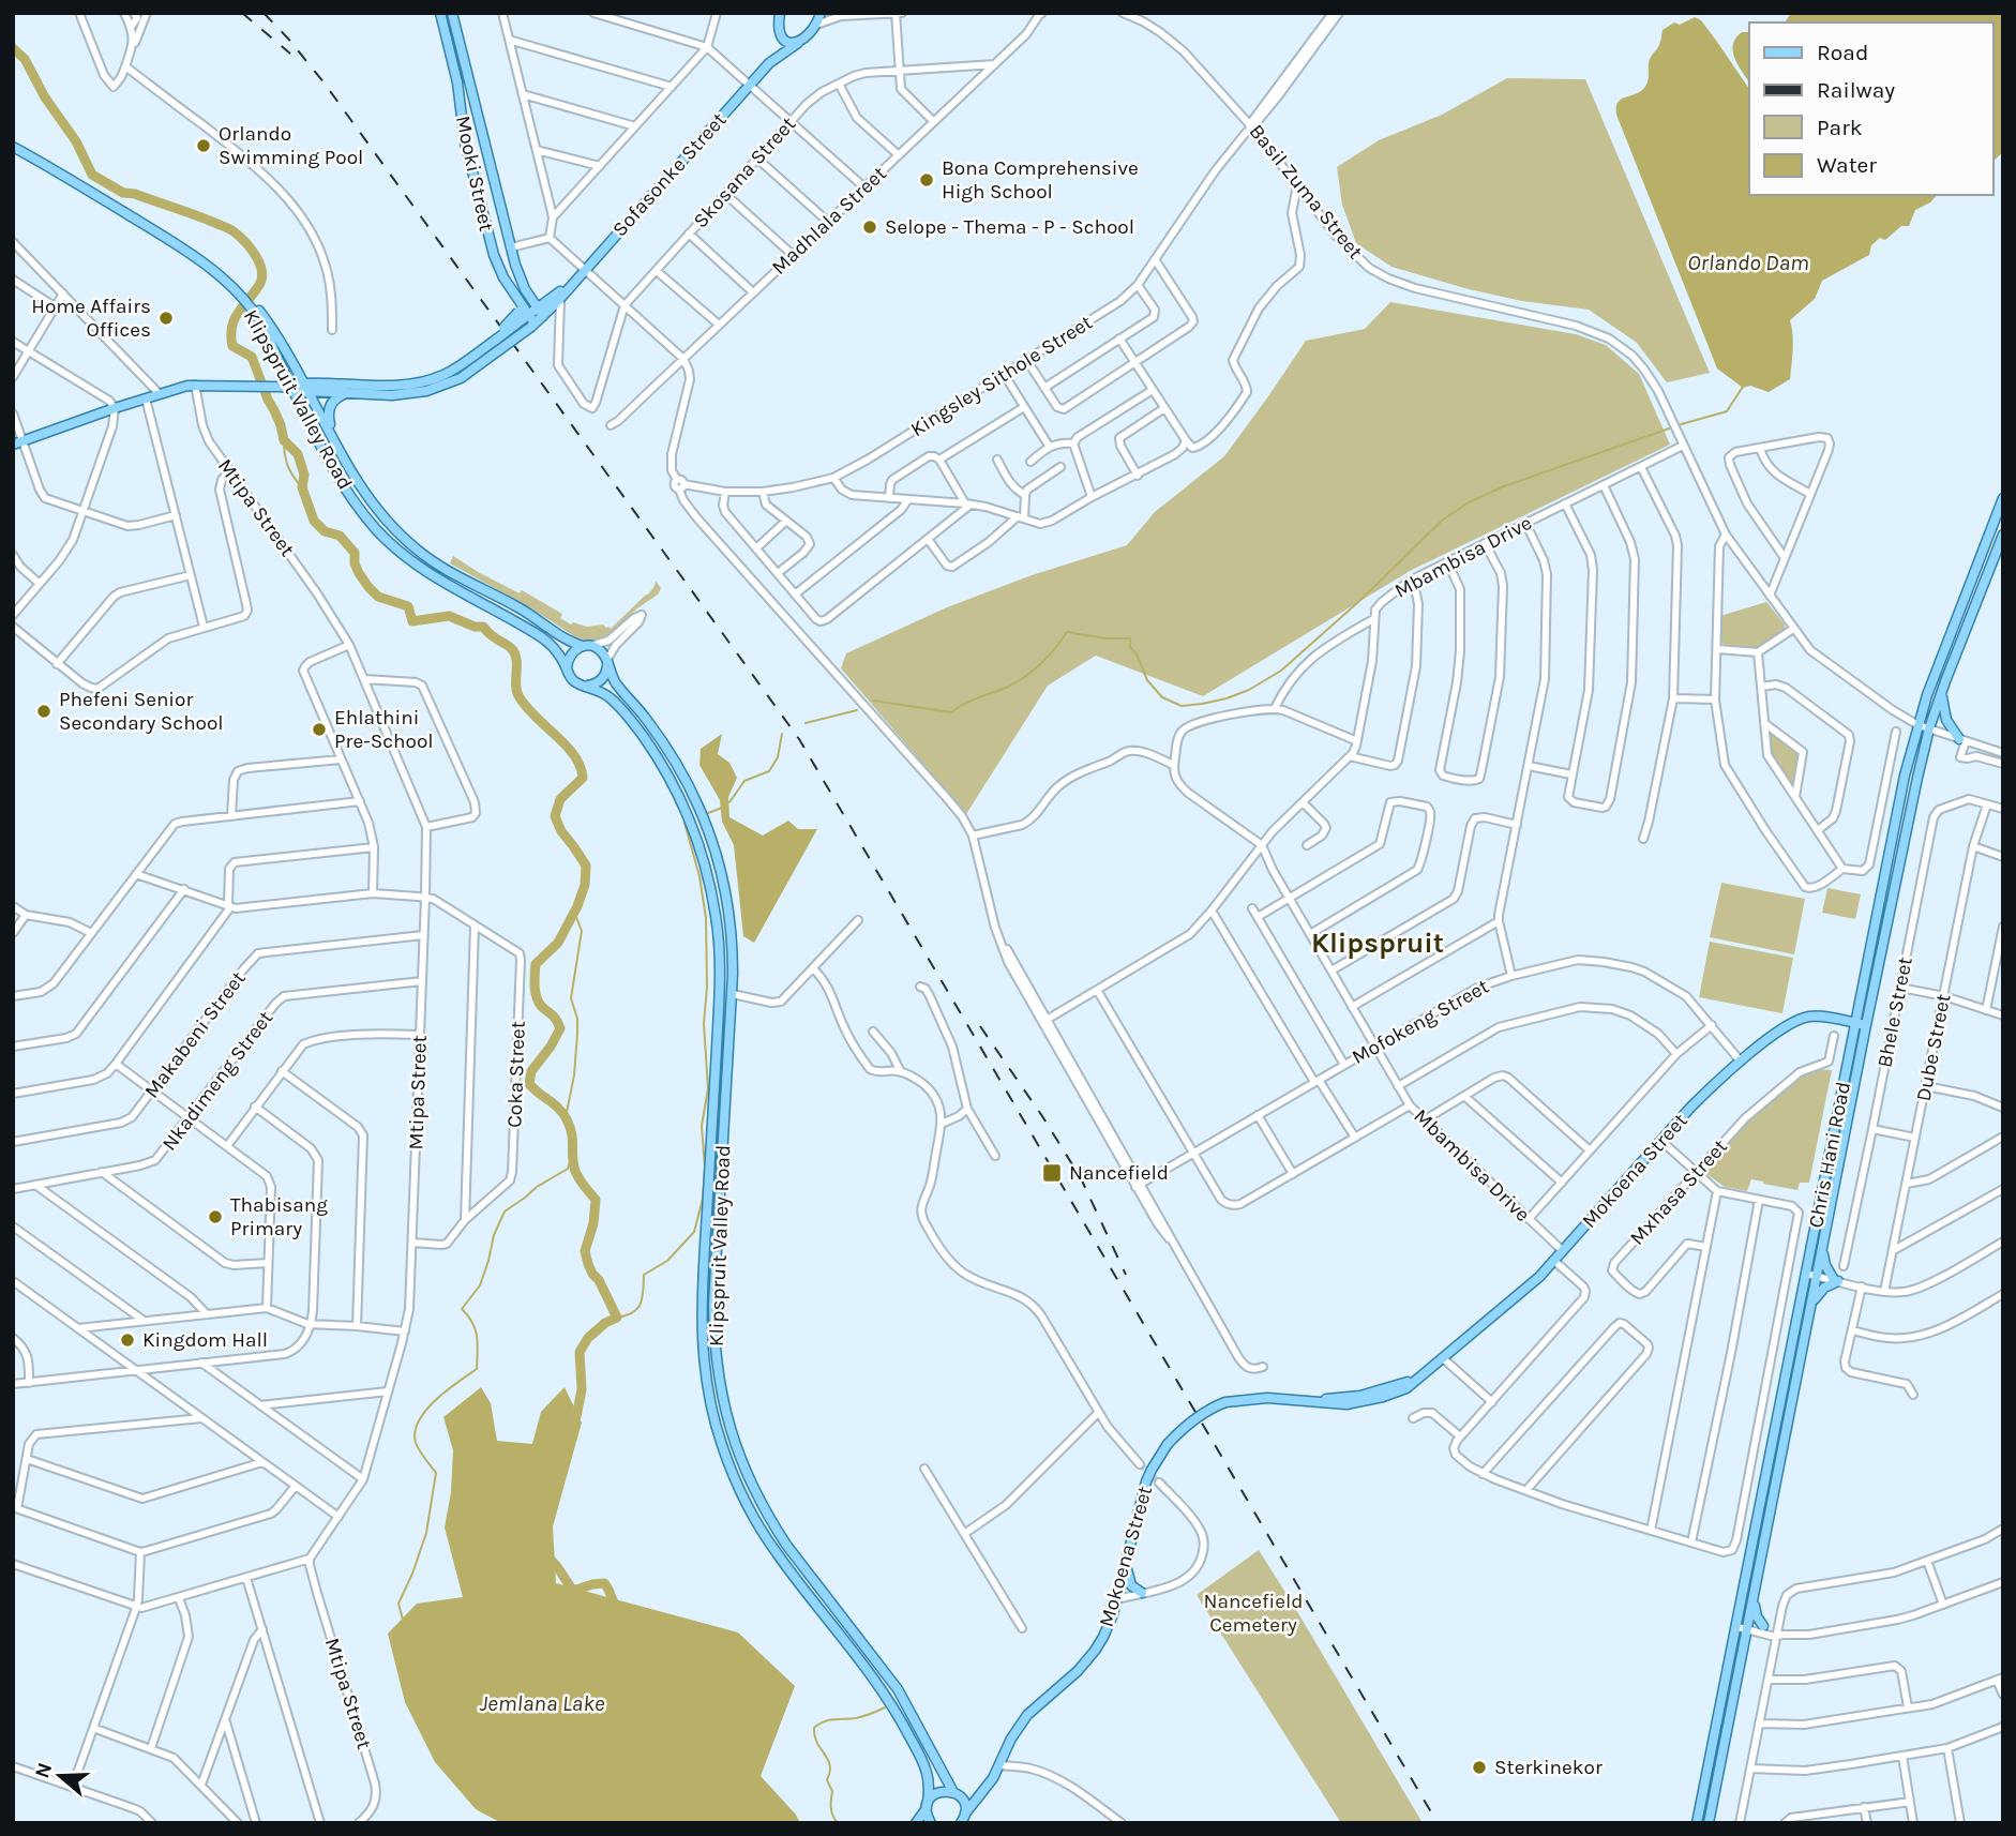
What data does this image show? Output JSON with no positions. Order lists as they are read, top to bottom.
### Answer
{
  "streets": {
    "main road": [
      "Mooki Street",
      "Sofasonke Street",
      "Klipspruit Valley Road",
      "Chris Hani Road",
      "Mokoena Street"
    ],
    "street": [
      "Skosana Street",
      "Basil Zuma Street",
      "Madhlala Street",
      "Kingsley Sithole Street",
      "Mtipa Street",
      "Mbambisa Drive",
      "Bhele Street",
      "Mofokeng Street",
      "Makabeni Street",
      "Dube Street",
      "Coka Street",
      "Nkadimeng Street",
      "Mxhasa Street"
    ]
  },
  "crossings": [
    ["Skosana Street", "Sofasonke Street"],
    ["Skosana Street", "Madhlala Street"],
    ["Mooki Street", "Sofasonke Street"],
    ["Sofasonke Street", "Klipspruit Valley Road"],
    ["Sofasonke Street", "Mtipa Street"],
    ["Basil Zuma Street", "Kingsley Sithole Street"],
    ["Basil Zuma Street", "Mbambisa Drive"],
    ["Klipspruit Valley Road", "Mokoena Street"],
    ["Mtipa Street", "Makabeni Street"],
    ["Mtipa Street", "Coka Street"],
    ["Mtipa Street", "Nkadimeng Street"],
    ["Mbambisa Drive", "Mofokeng Street"],
    ["Mbambisa Drive", "Mokoena Street"],
    ["Bhele Street", "Dube Street"],
    ["Mofokeng Street", "Mokoena Street"],
    ["Chris Hani Road", "Mokoena Street"]
  ],
  "districts": ["Klipspruit"],
  "water": ["Orlando Dam", "Jemlana Lake"],
  "parks": ["Nancefield Cemetery"],
  "places": {
    "other": [
      "Orlando Swimming Pool",
      "Bona Comprehensive High School",
      "Selope - Thema - P - School",
      "Home Affairs Offices",
      "Phefeni Senior Secondary School",
      "Ehlathini Pre-School",
      "Thabisang Primary",
      "Kingdom Hall",
      "Sterkinekor"
    ],
    "transit": ["Nancefield"]
  },
  "legend": [
    "Road",
    "Railway",
    "Park",
    "Water"
  ],
  "north": "left"
}
